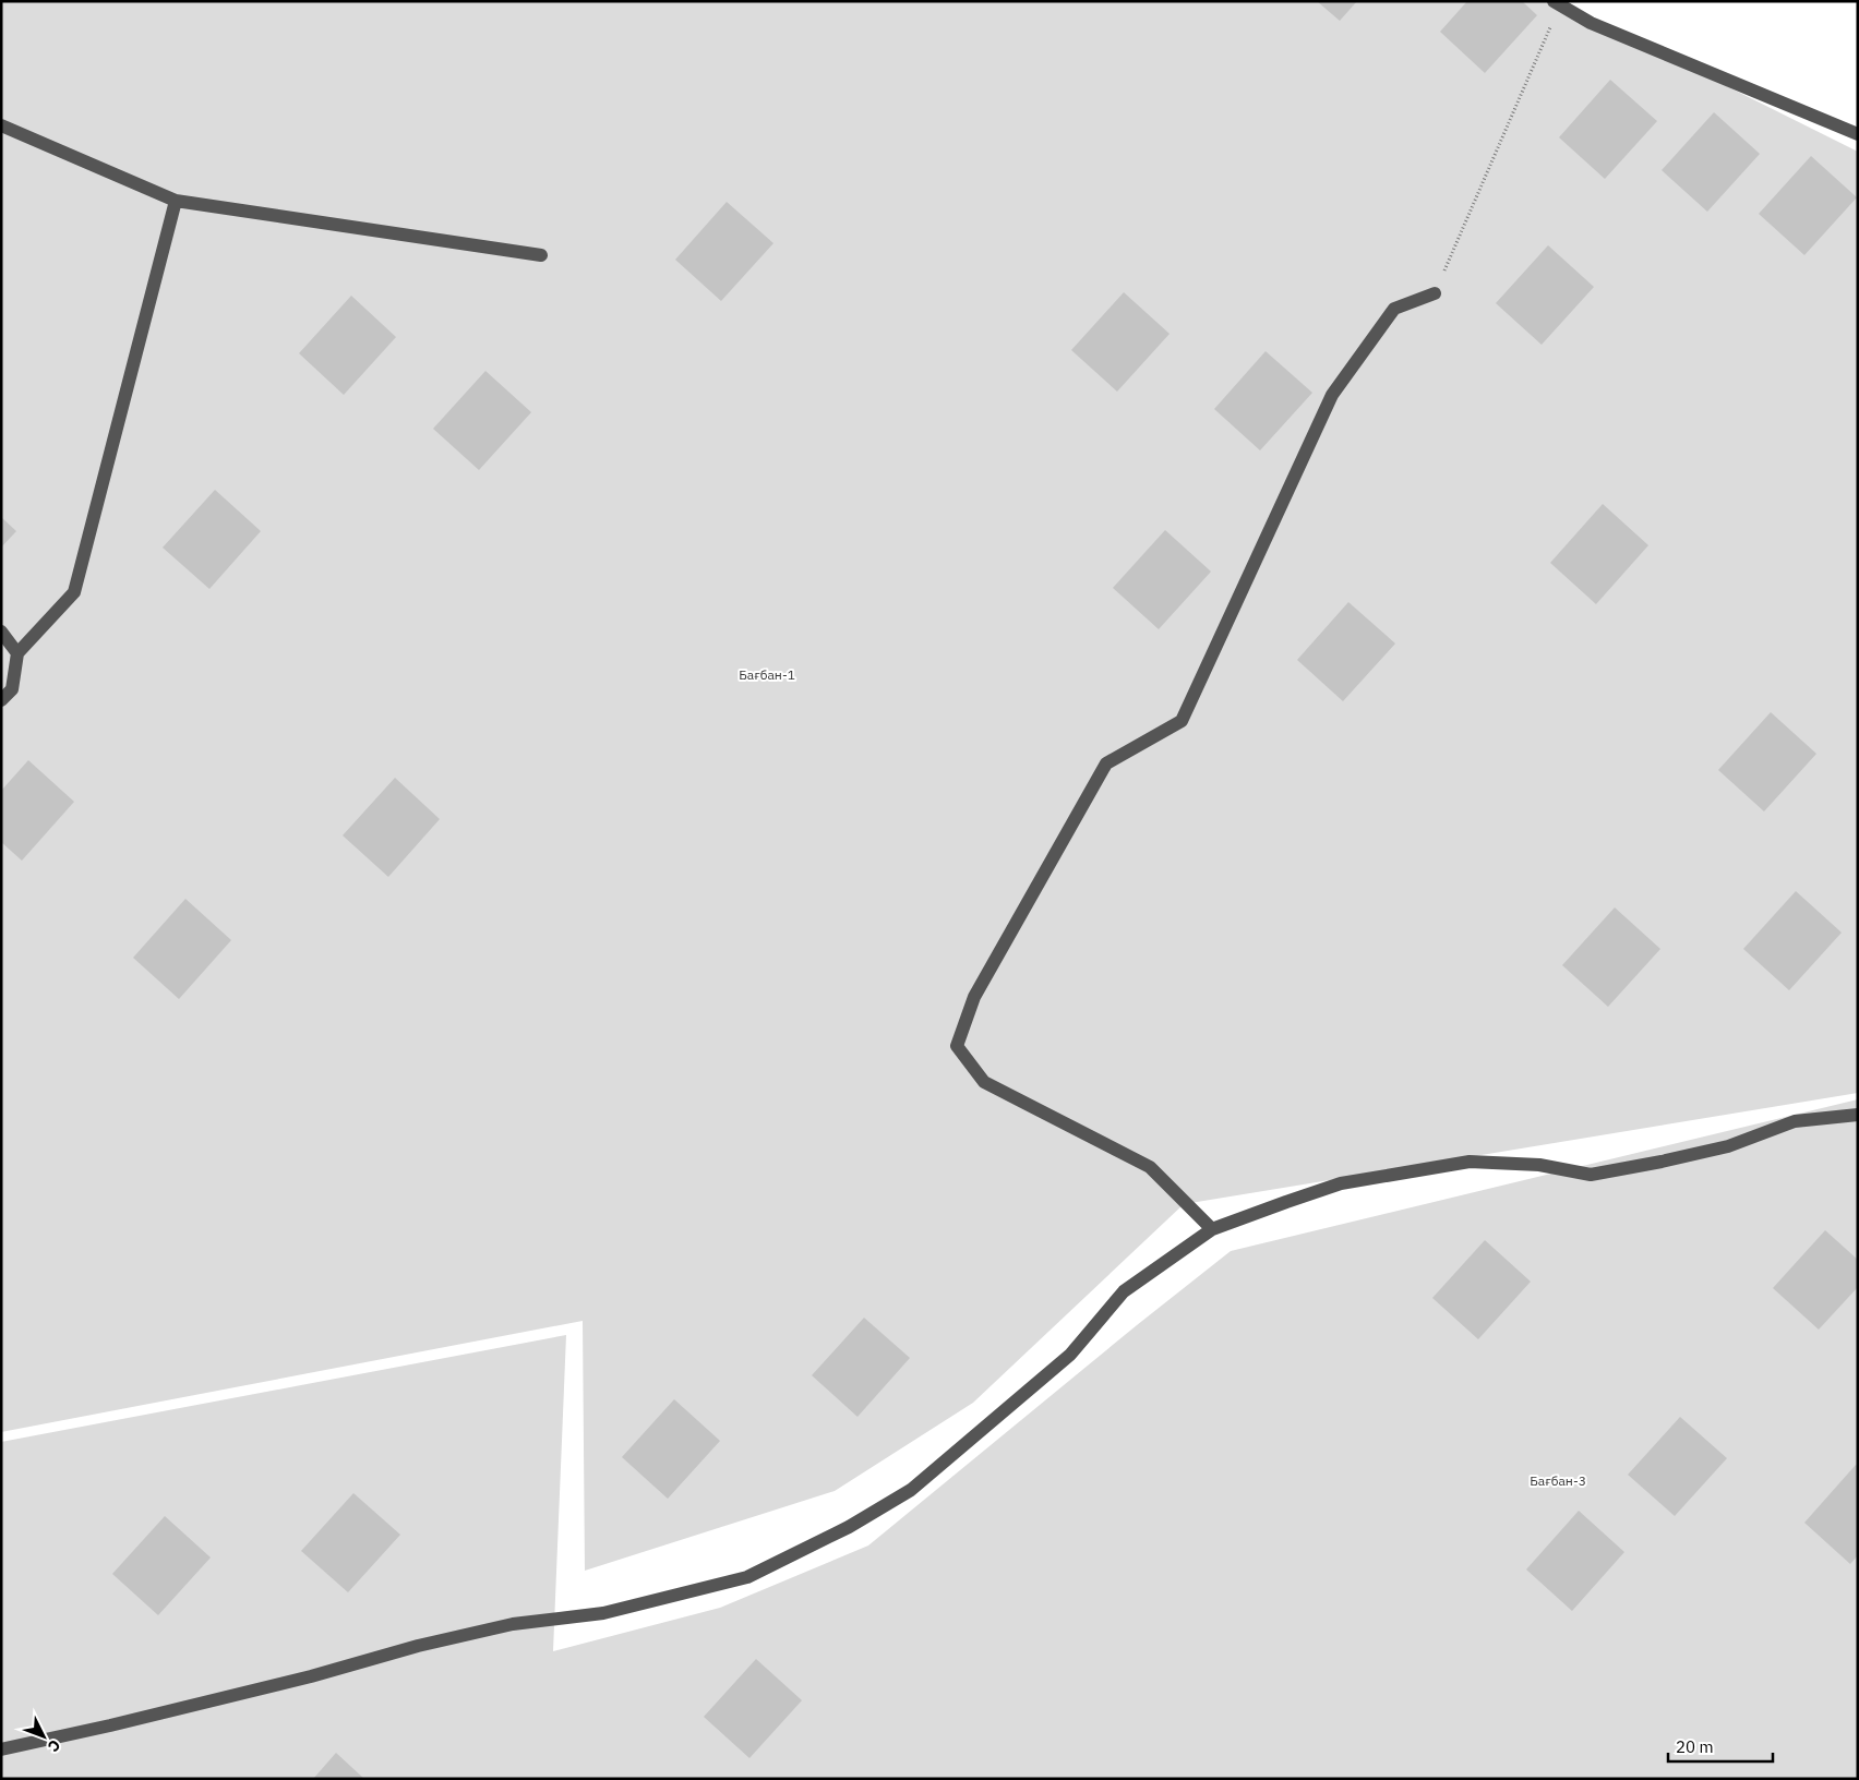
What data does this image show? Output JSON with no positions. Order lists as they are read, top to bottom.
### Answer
{
  "parks": ["Бағбан-1", "Бағбан-3"],
  "scale_bar": "20 m",
  "north": "bottom right"
}
